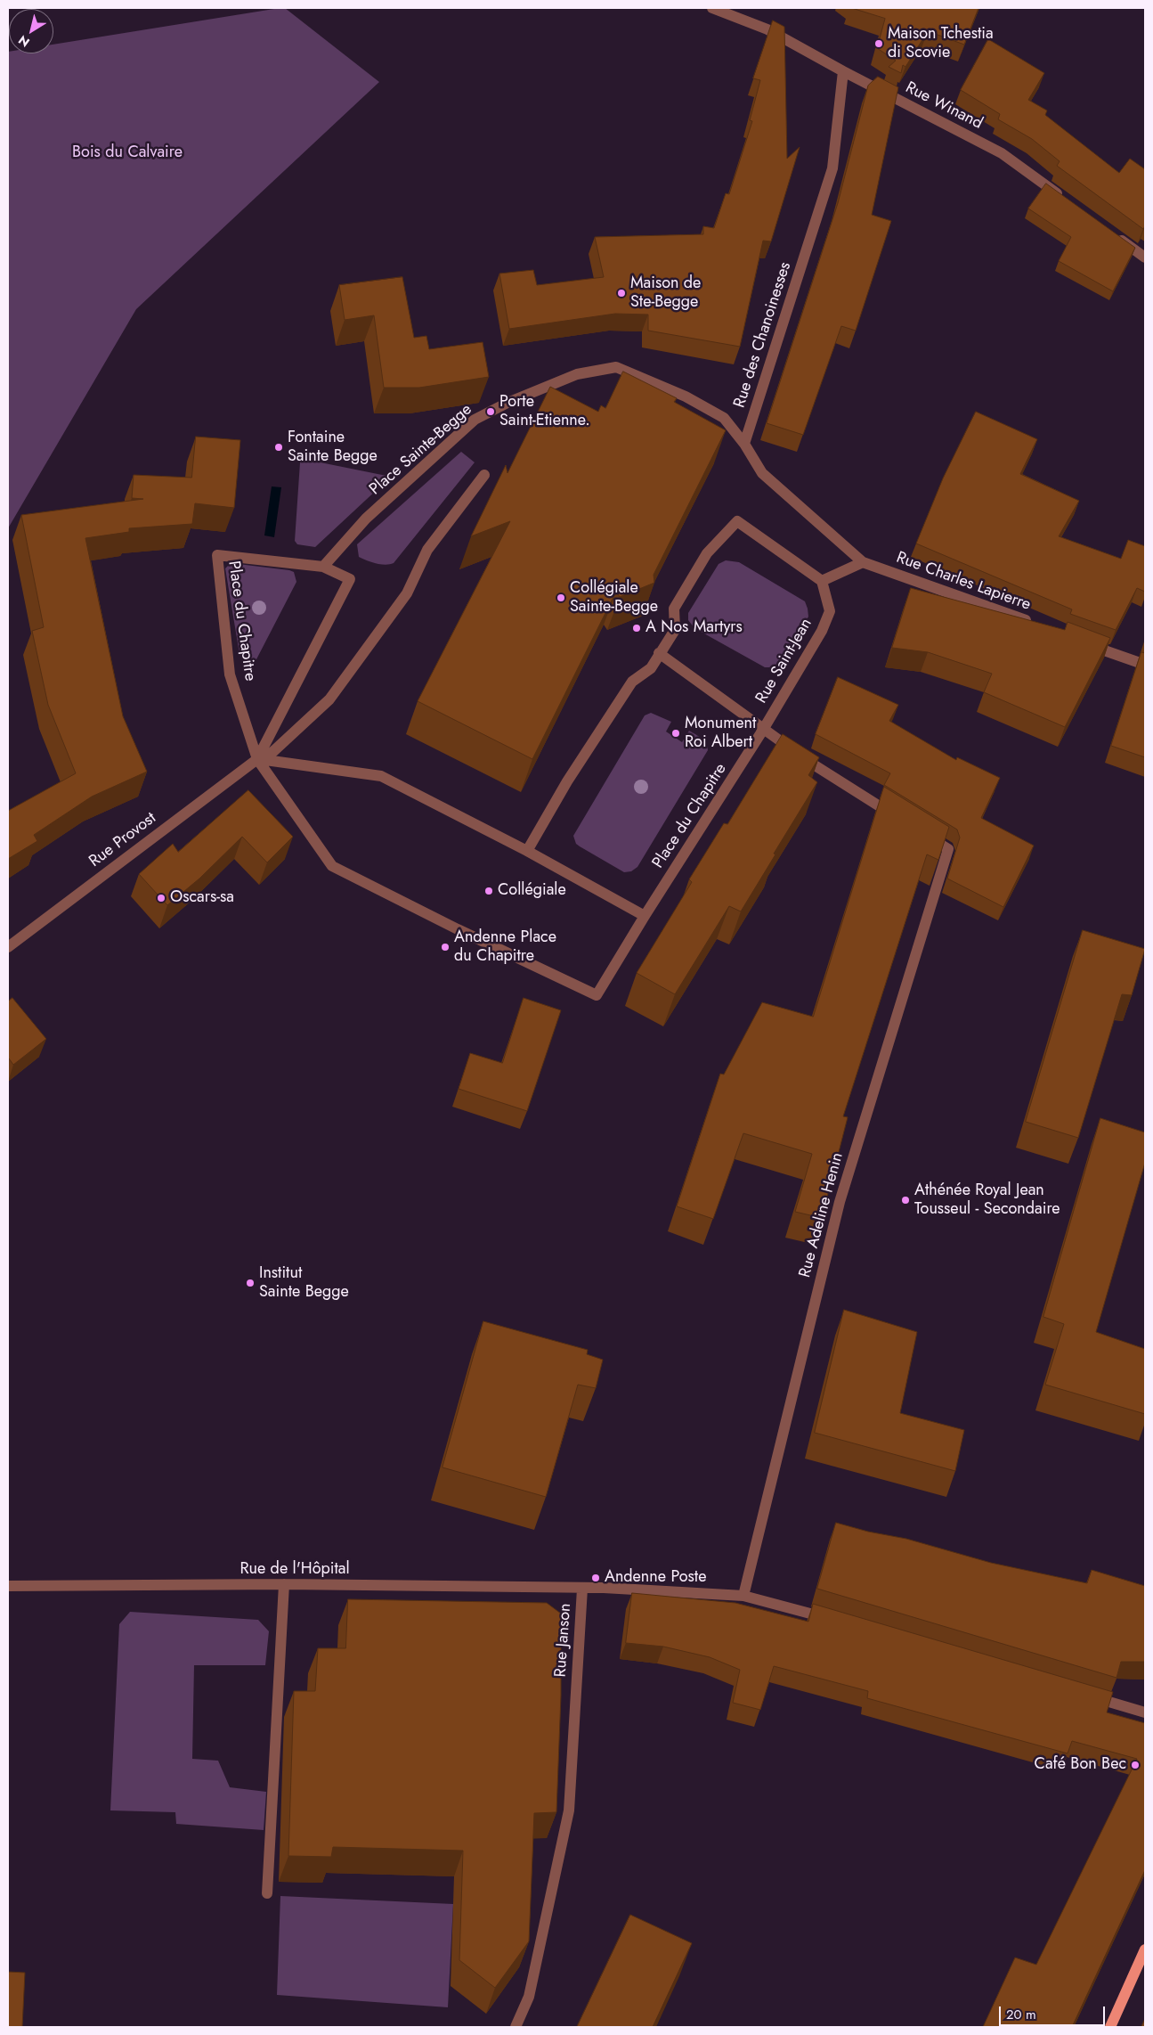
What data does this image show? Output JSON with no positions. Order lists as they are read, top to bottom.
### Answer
{
  "streets": {
    "street": [
      "Rue Winand",
      "Rue des Chanoinesses",
      "Place Sainte-Begge",
      "Rue Charles Lapierre",
      "Place du Chapitre",
      "Rue Saint-Jean",
      "Rue Provost",
      "Rue Adeline Henin",
      "Rue de l'Hôpital",
      "Rue Janson"
    ]
  },
  "crossings": [
    ["Rue Winand", "Rue des Chanoinesses"],
    ["Rue des Chanoinesses", "Place Sainte-Begge"],
    ["Place Sainte-Begge", "Place du Chapitre"],
    ["Place du Chapitre", "Rue Saint-Jean"],
    ["Place du Chapitre", "Rue Provost"],
    ["Rue Adeline Henin", "Rue Janson"],
    ["Rue de l'Hôpital", "Rue Janson"]
  ],
  "parks": ["Bois du Calvaire"],
  "places": [
    "Maison Tchestia di Scovie",
    "Maison de Ste-Begge",
    "Porte Saint-Etienne.",
    "Fontaine Sainte Begge",
    "Collégiale Sainte-Begge",
    "A Nos Martyrs",
    "Monument Roi Albert",
    "Collégiale",
    "Oscars-sa",
    "Andenne Place du Chapitre",
    "Athénée Royal Jean Tousseul - Secondaire",
    "Institut Sainte Begge",
    "Andenne Poste",
    "Café Bon Bec"
  ],
  "scale_bar": "20 m",
  "north": "bottom left"
}
